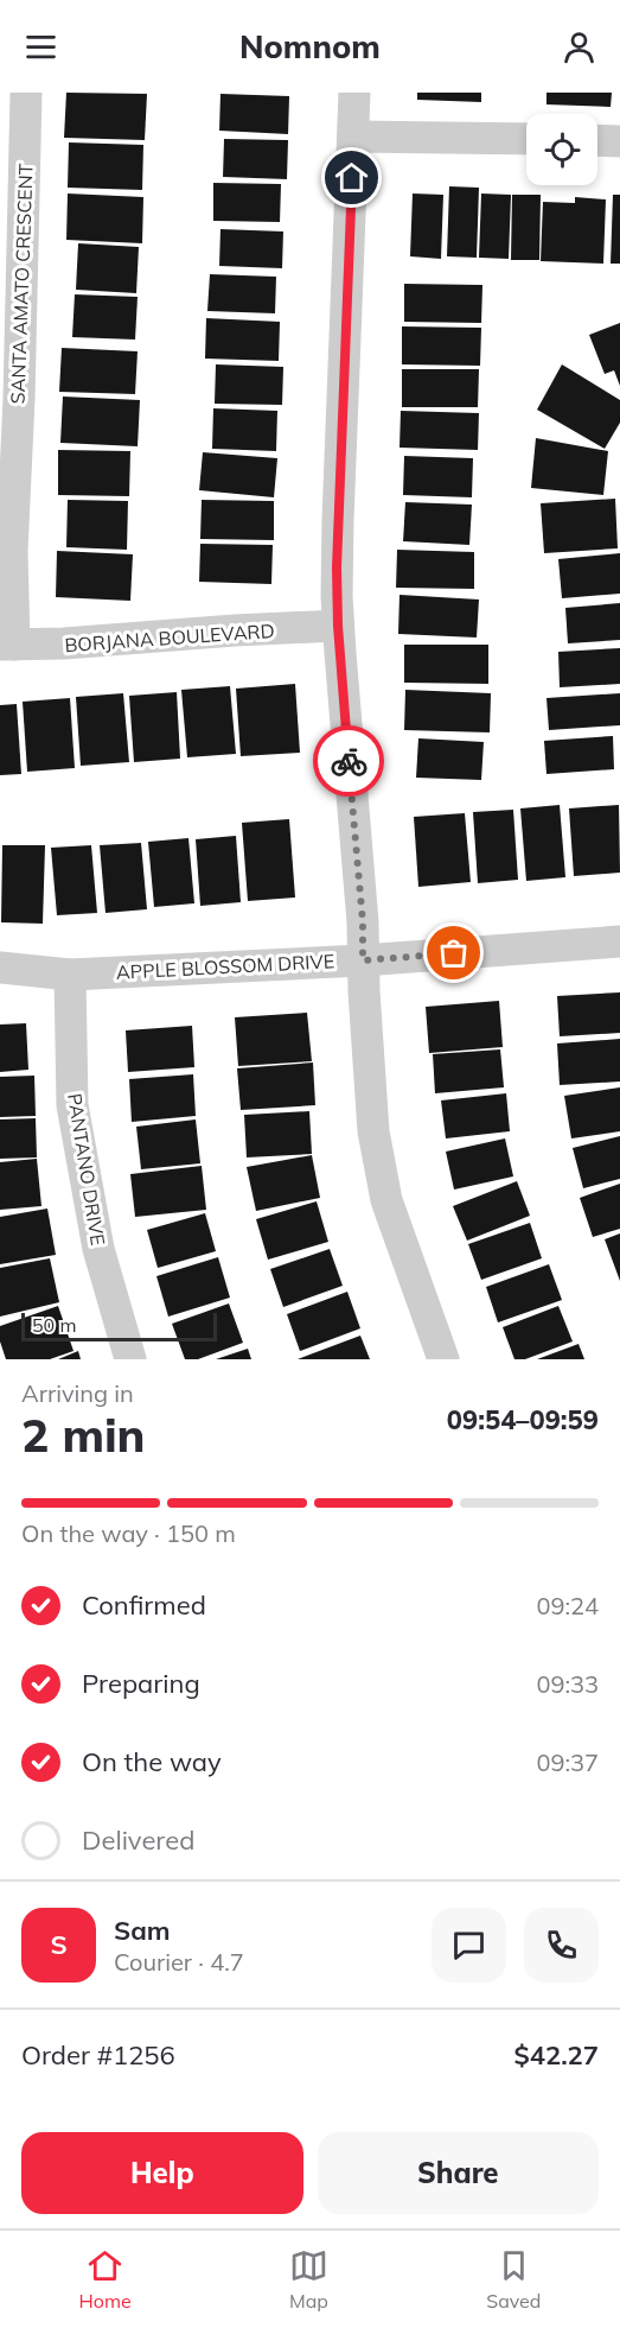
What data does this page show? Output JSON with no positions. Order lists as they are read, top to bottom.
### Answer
{
  "streets": {
    "street": [
      "SANTA AMATO CRESCENT",
      "BORJANA BOULEVARD",
      "APPLE BLOSSOM DRIVE",
      "PANTANO DRIVE"
    ]
  },
  "crossings": [
    ["SANTA AMATO CRESCENT", "BORJANA BOULEVARD"],
    ["APPLE BLOSSOM DRIVE", "PANTANO DRIVE"]
  ],
  "scale_bar": "50 m",
  "page": {
    "header": "Nomnom",
    "scale": "50 m",
    "heading": ["2 min", "Arriving in", "09:54–09:59"],
    "panel": [
      "Sam",
      "Courier · 4.7",
      "Order #1256",
      "$42.27"
    ],
    "bar": "On the way · 150 m",
    "list": [
      ["Confirmed", "09:24"],
      ["Preparing", "09:33"],
      ["On the way", "09:37"],
      "Delivered"
    ],
    "round": "S",
    "buttons": ["Help", "Share"],
    "tabs": ["Home", "Map", "Saved"]
  }
}
